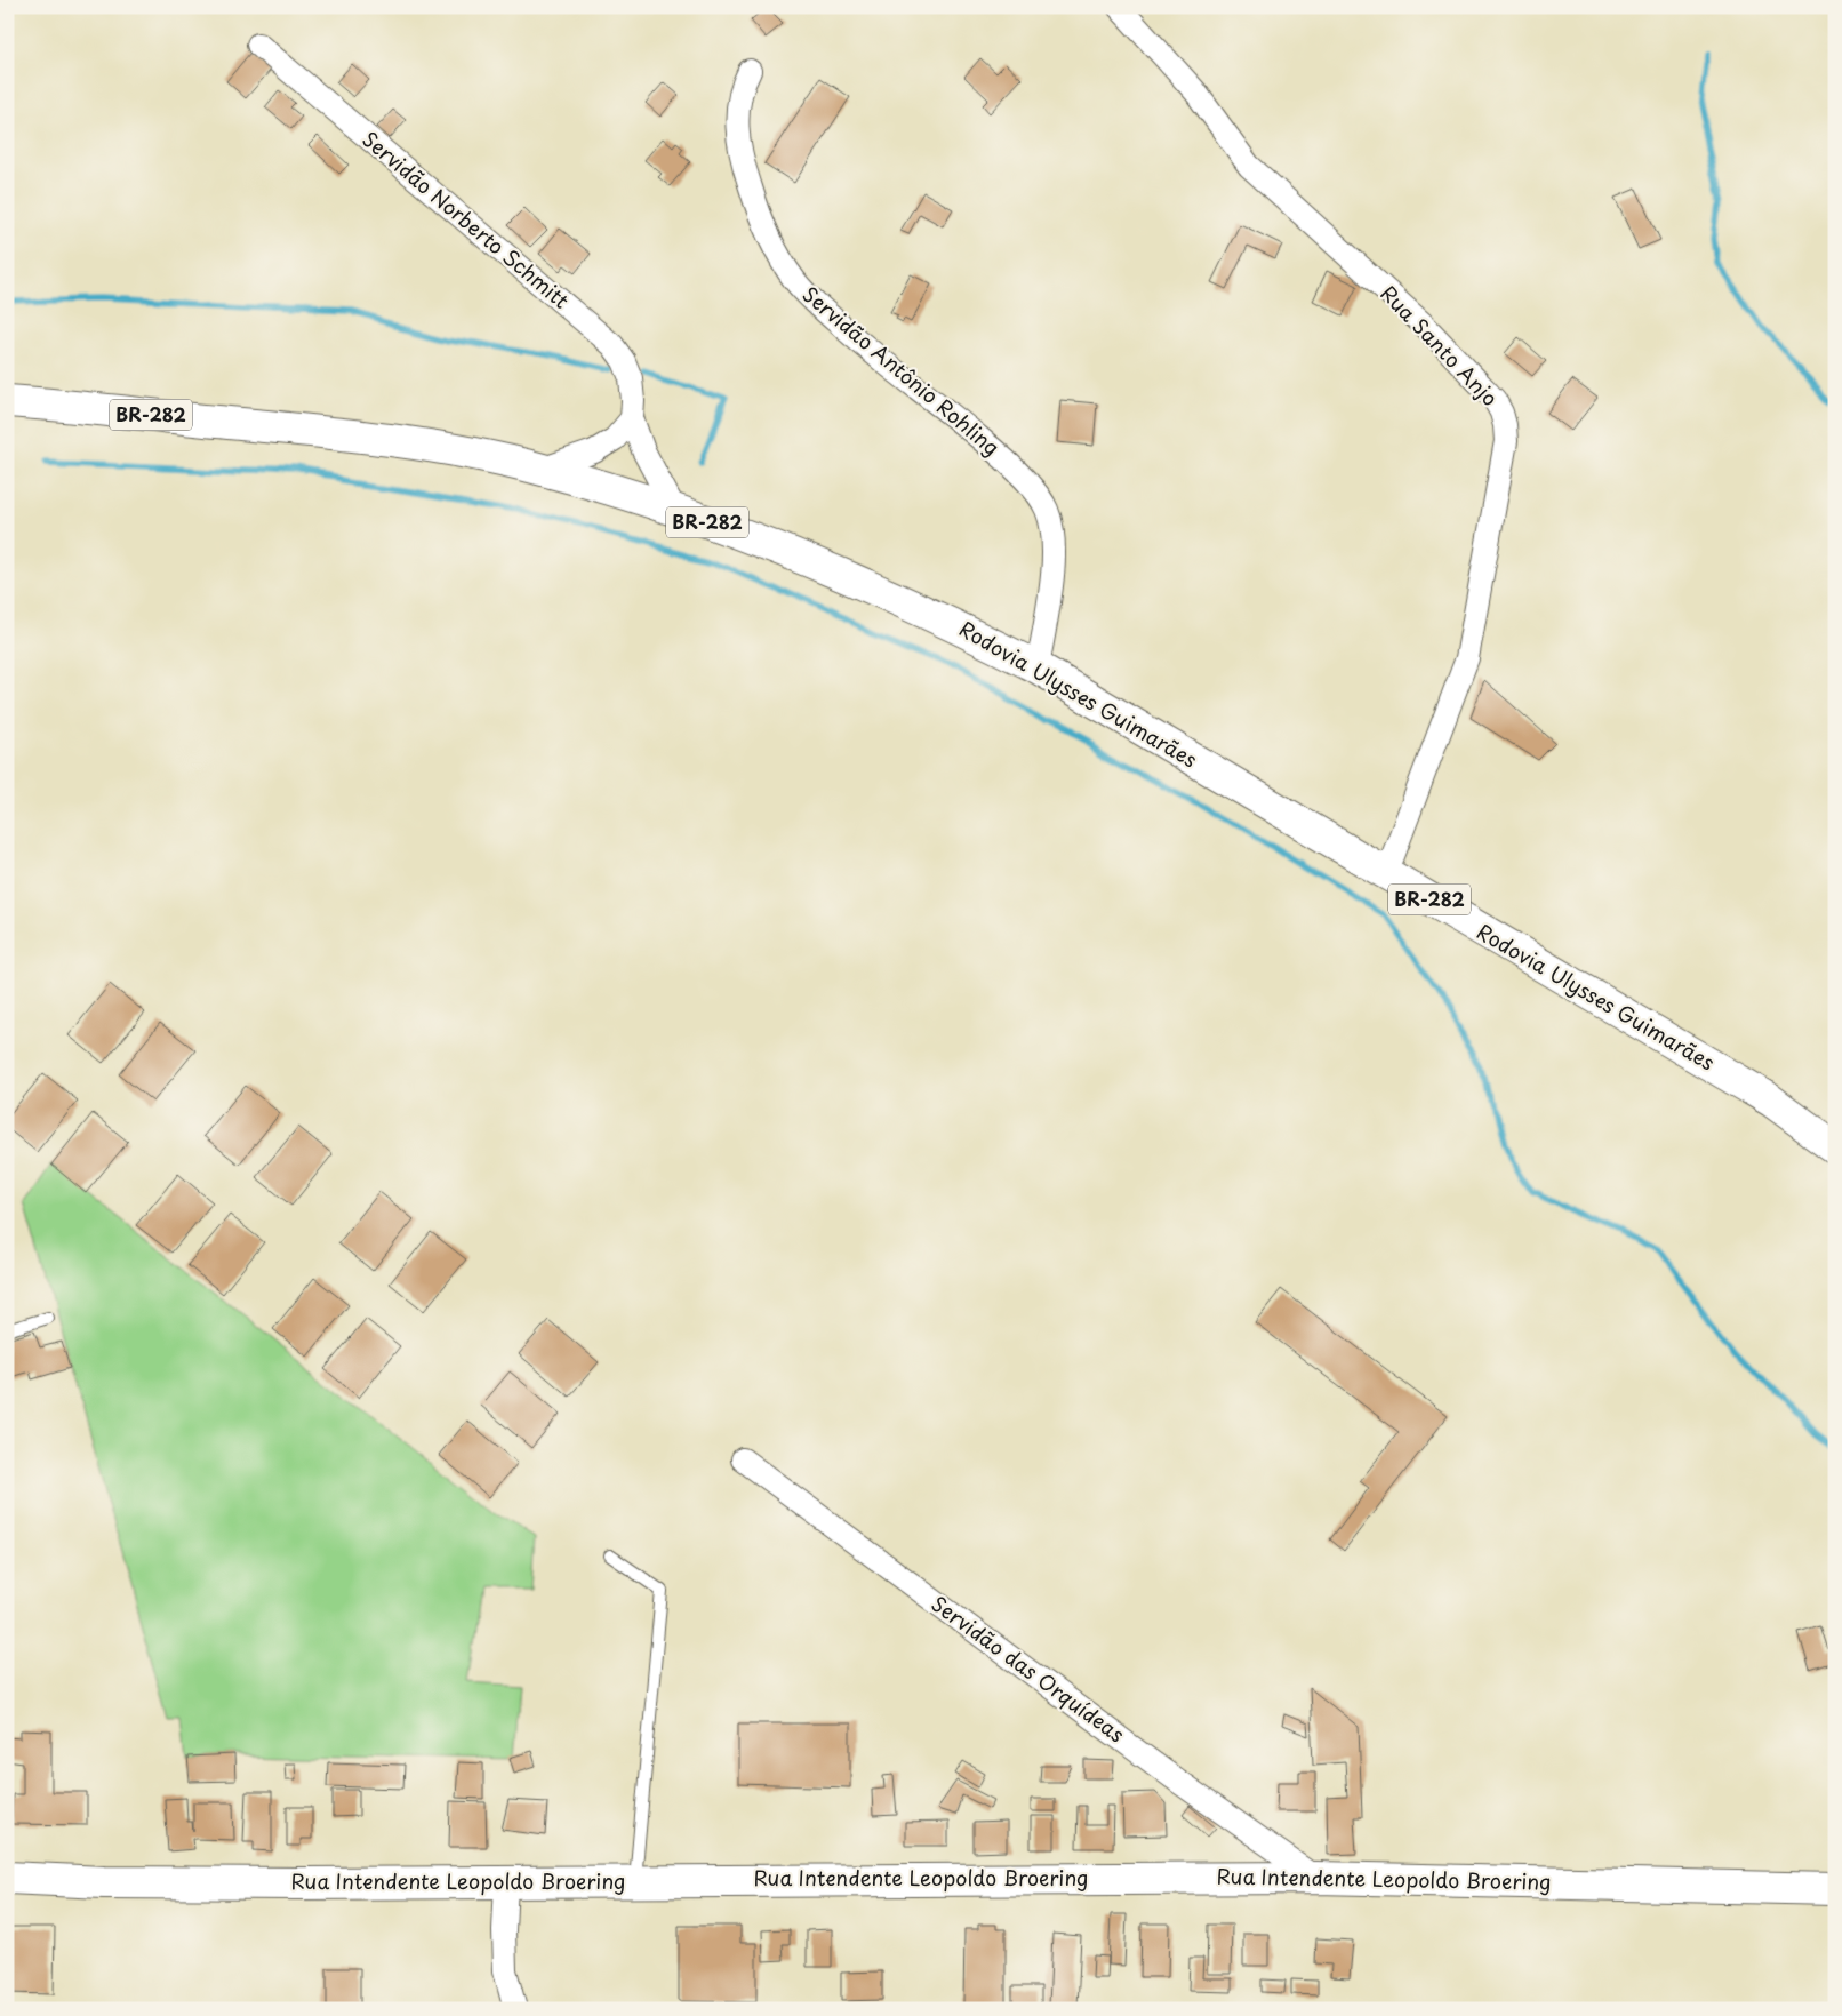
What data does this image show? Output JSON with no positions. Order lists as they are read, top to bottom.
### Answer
{
  "streets": {
    "main road": ["BR-282", "Rodovia Ulysses Guimarães", "Rua Intendente Leopoldo Broering"],
    "street": [
      "Servidão Norberto Schmitt",
      "Rua Santo Anjo",
      "Servidão Antônio Rohling",
      "Servidão das Orquídeas"
    ]
  },
  "crossings": [
    ["Servidão Norberto Schmitt", "Rodovia Ulysses Guimarães"],
    ["Rua Santo Anjo", "Rodovia Ulysses Guimarães"],
    ["Servidão Antônio Rohling", "Rodovia Ulysses Guimarães"],
    ["Servidão das Orquídeas", "Rua Intendente Leopoldo Broering"]
  ]
}
